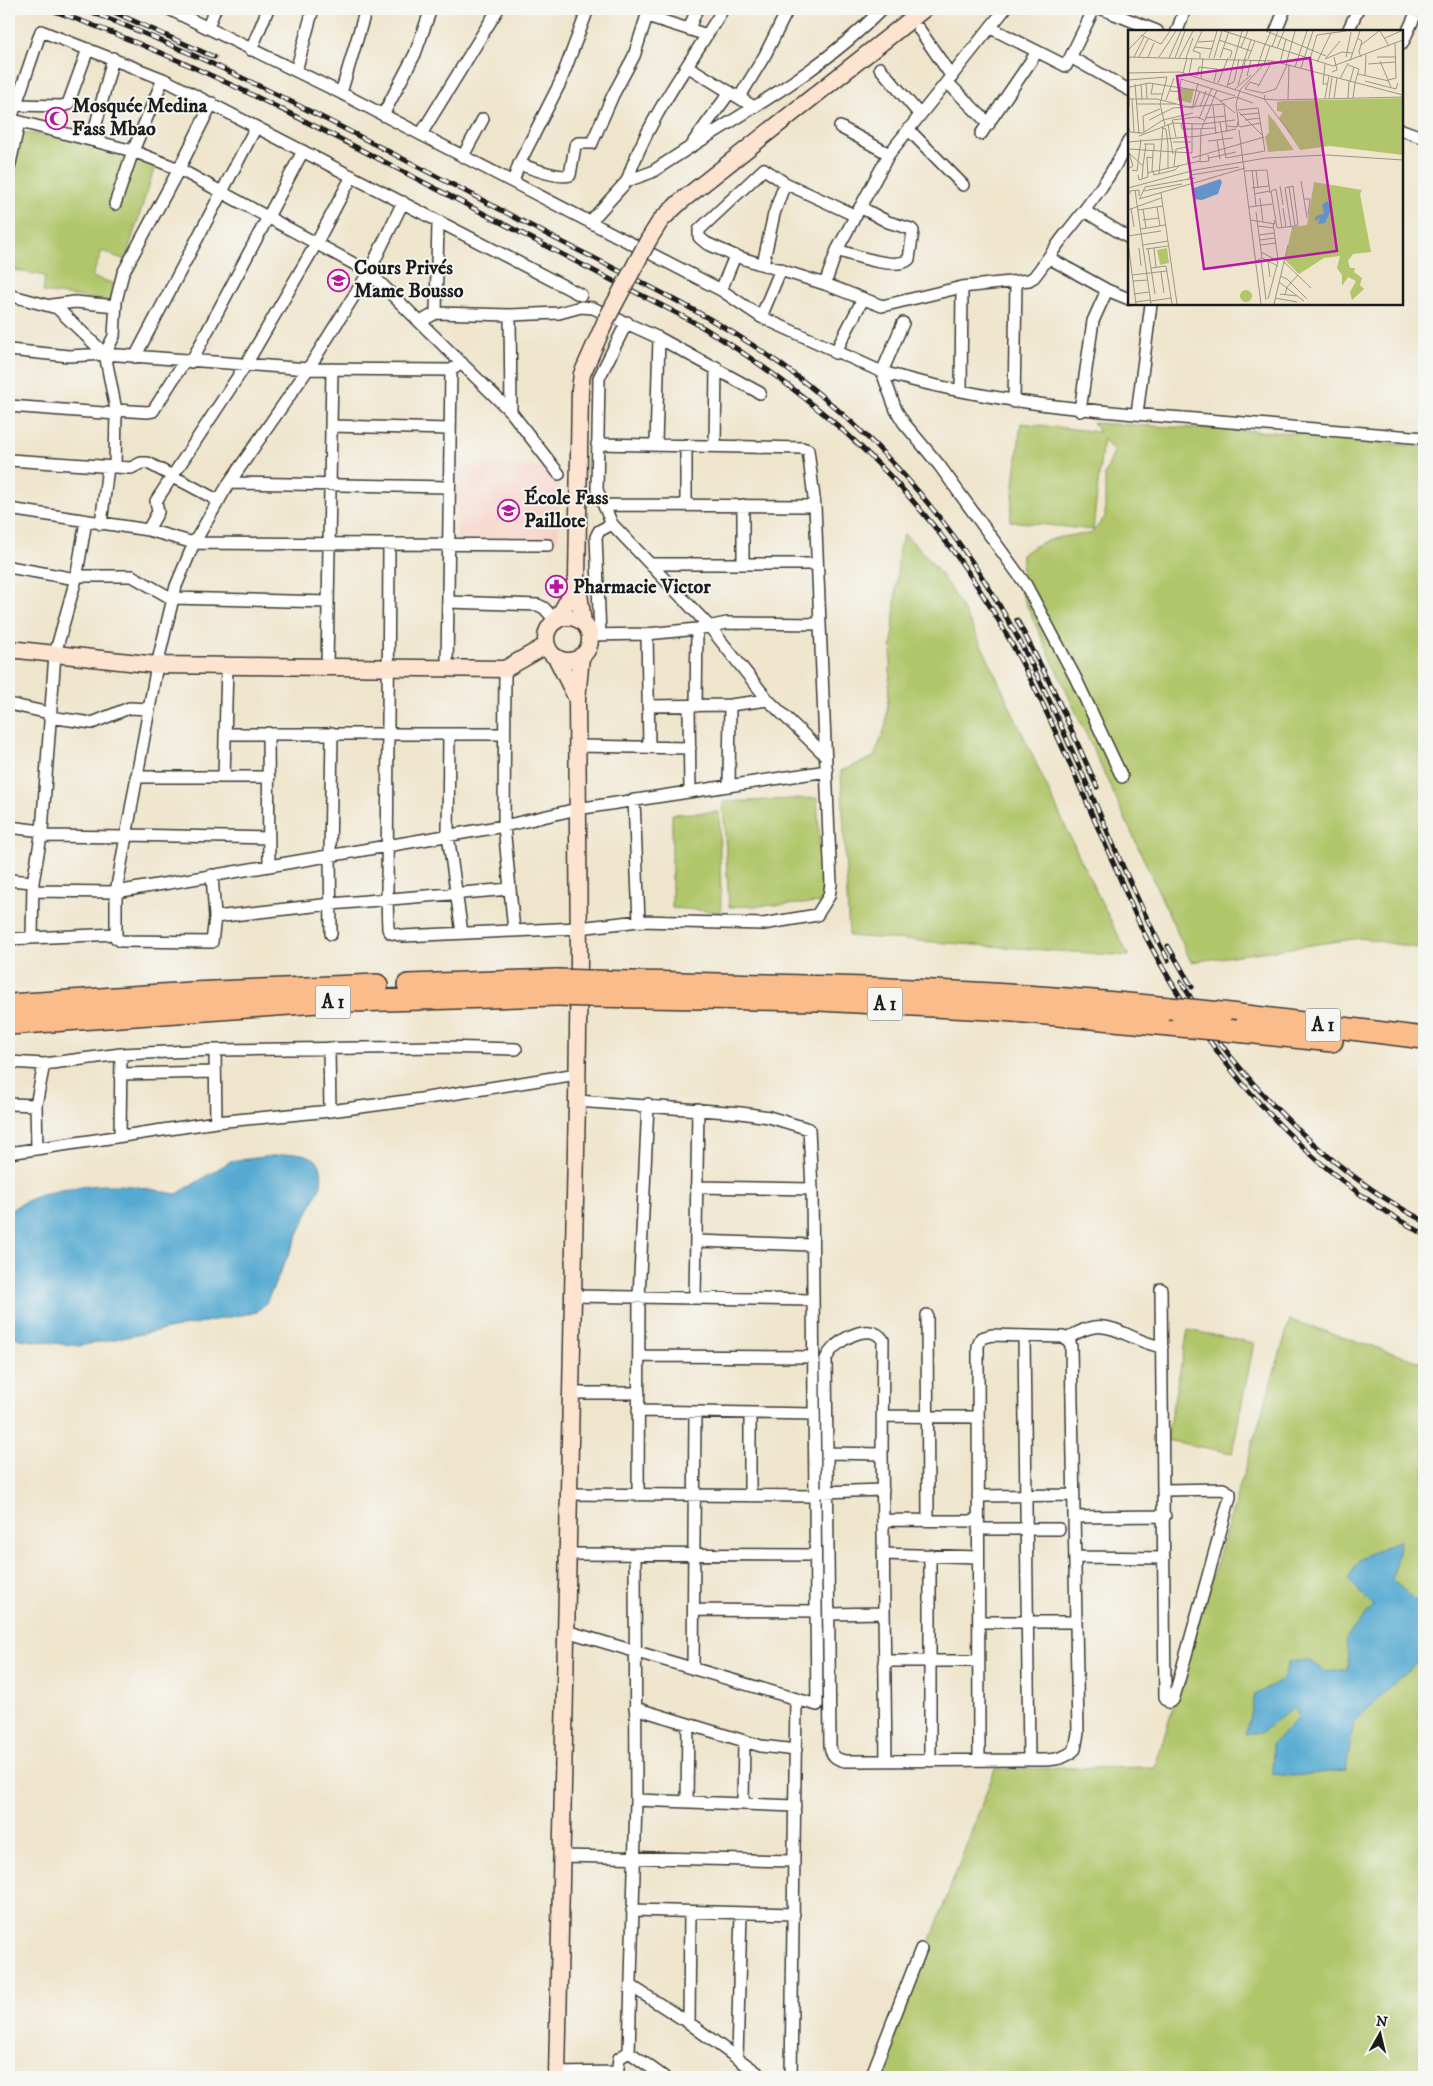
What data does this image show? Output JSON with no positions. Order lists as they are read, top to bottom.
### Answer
{
  "streets": {
    "highway": ["A 1"]
  },
  "places": {
    "mosque": ["Mosquée Medina Fass Mbao"],
    "school or university": ["Cours Privés Mame Bousso", "École Fass Paillote"],
    "pharmacy": ["Pharmacie Victor"]
  },
  "north": "top"
}
